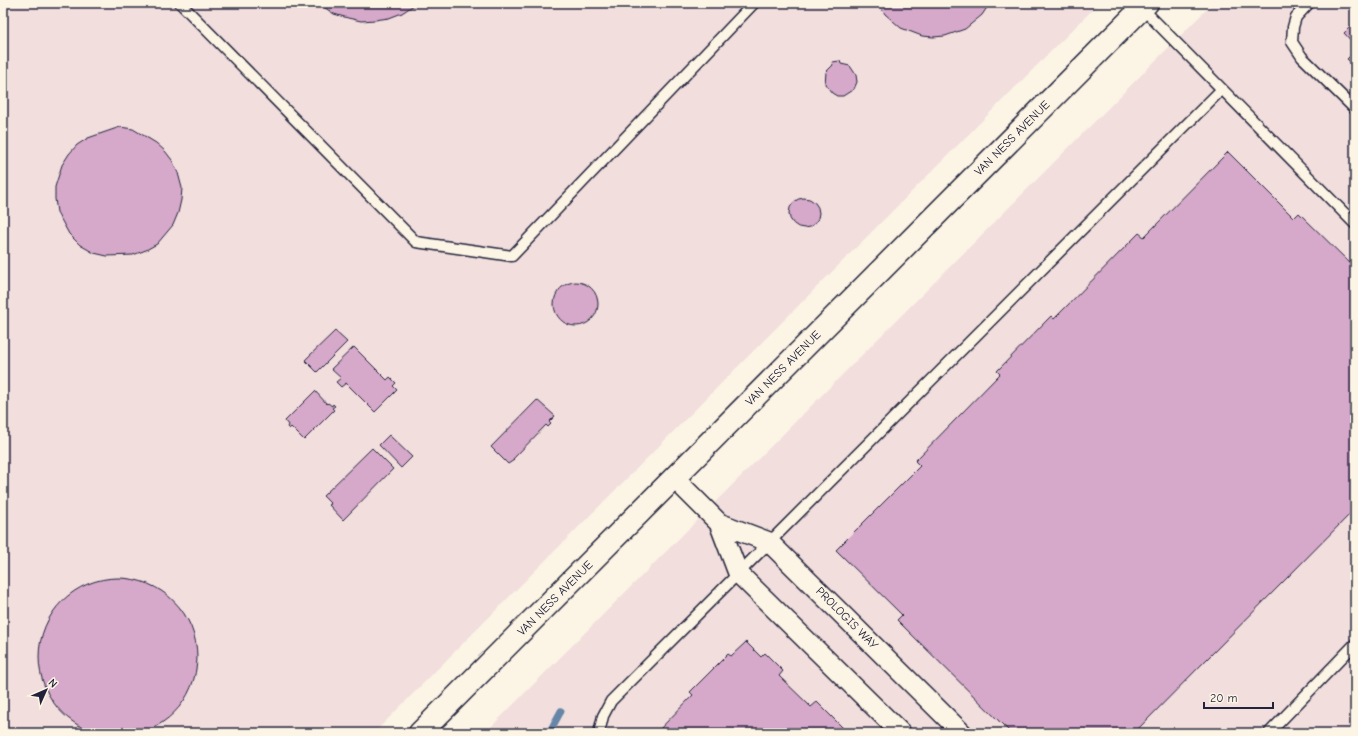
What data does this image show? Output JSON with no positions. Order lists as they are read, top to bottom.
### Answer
{
  "streets": {
    "main road": ["VAN NESS AVENUE"],
    "street": ["PROLOGIS WAY"]
  },
  "crossings": [
    ["VAN NESS AVENUE", "PROLOGIS WAY"]
  ],
  "scale_bar": "20 m",
  "north": "top right"
}
